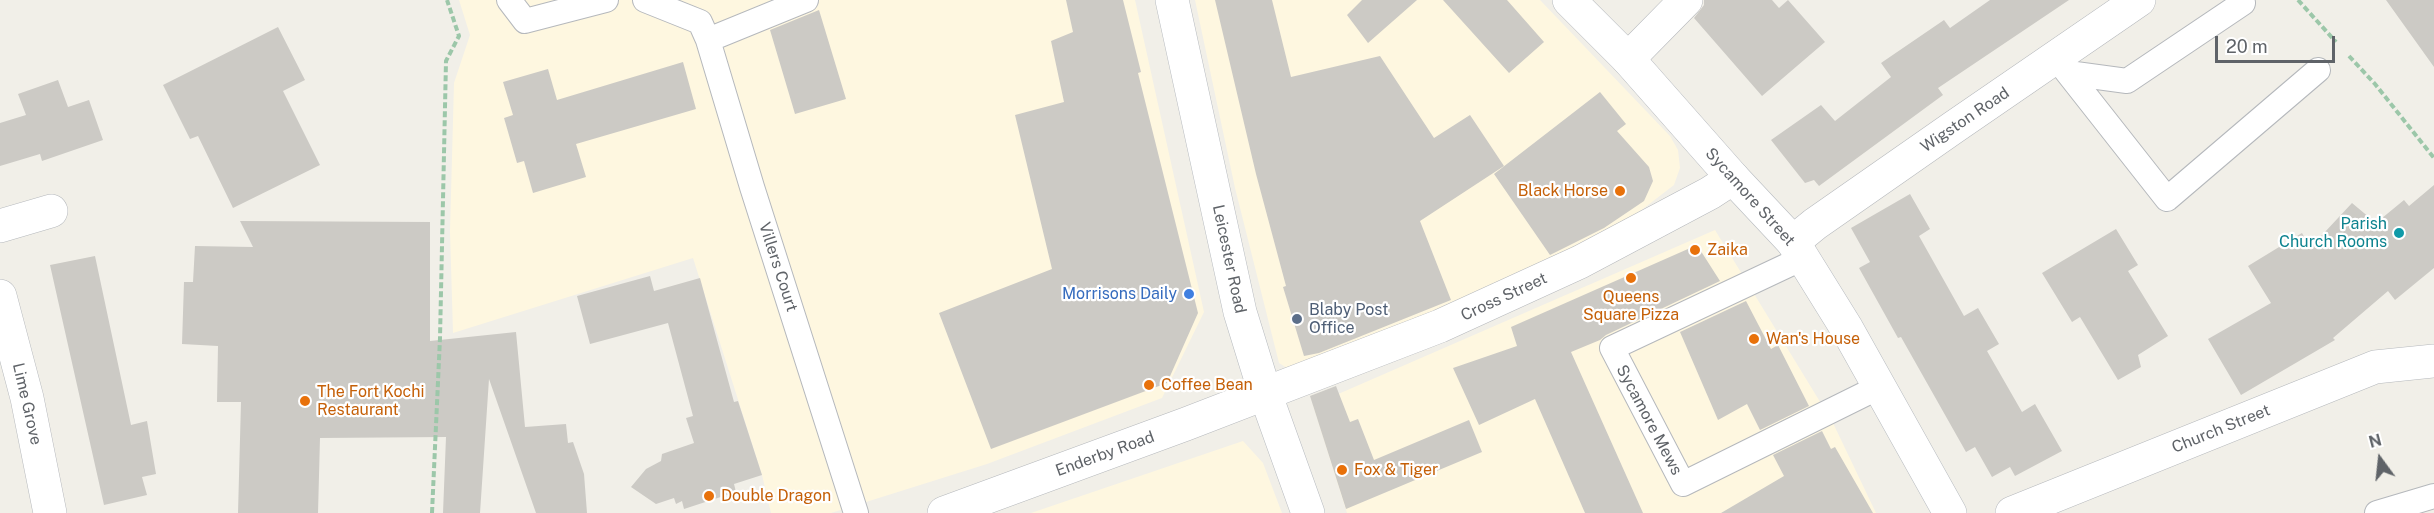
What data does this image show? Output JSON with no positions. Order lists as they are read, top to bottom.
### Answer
{
  "streets": {
    "street": [
      "Wigston Road",
      "Sycamore Street",
      "Leicester Road",
      "Cross Street",
      "Lime Grove",
      "Church Street",
      "Enderby Road"
    ],
    "lane": ["Villers Court", "Sycamore Mews"]
  },
  "crossings": [
    ["Wigston Road", "Sycamore Street"],
    ["Wigston Road", "Sycamore Mews"],
    ["Sycamore Street", "Cross Street"],
    ["Sycamore Street", "Sycamore Mews"],
    ["Leicester Road", "Cross Street"],
    ["Leicester Road", "Enderby Road"],
    ["Cross Street", "Enderby Road"]
  ],
  "places": [
    "Black Horse",
    "Parish Church Rooms",
    "Zaika",
    "Queens Square Pizza",
    "Morrisons Daily",
    "Blaby Post Office",
    "Wan's House",
    "Coffee Bean",
    "The Fort Kochi Restaurant",
    "Fox & Tiger",
    "Double Dragon"
  ],
  "scale_bar": "20 m",
  "north": "top"
}
